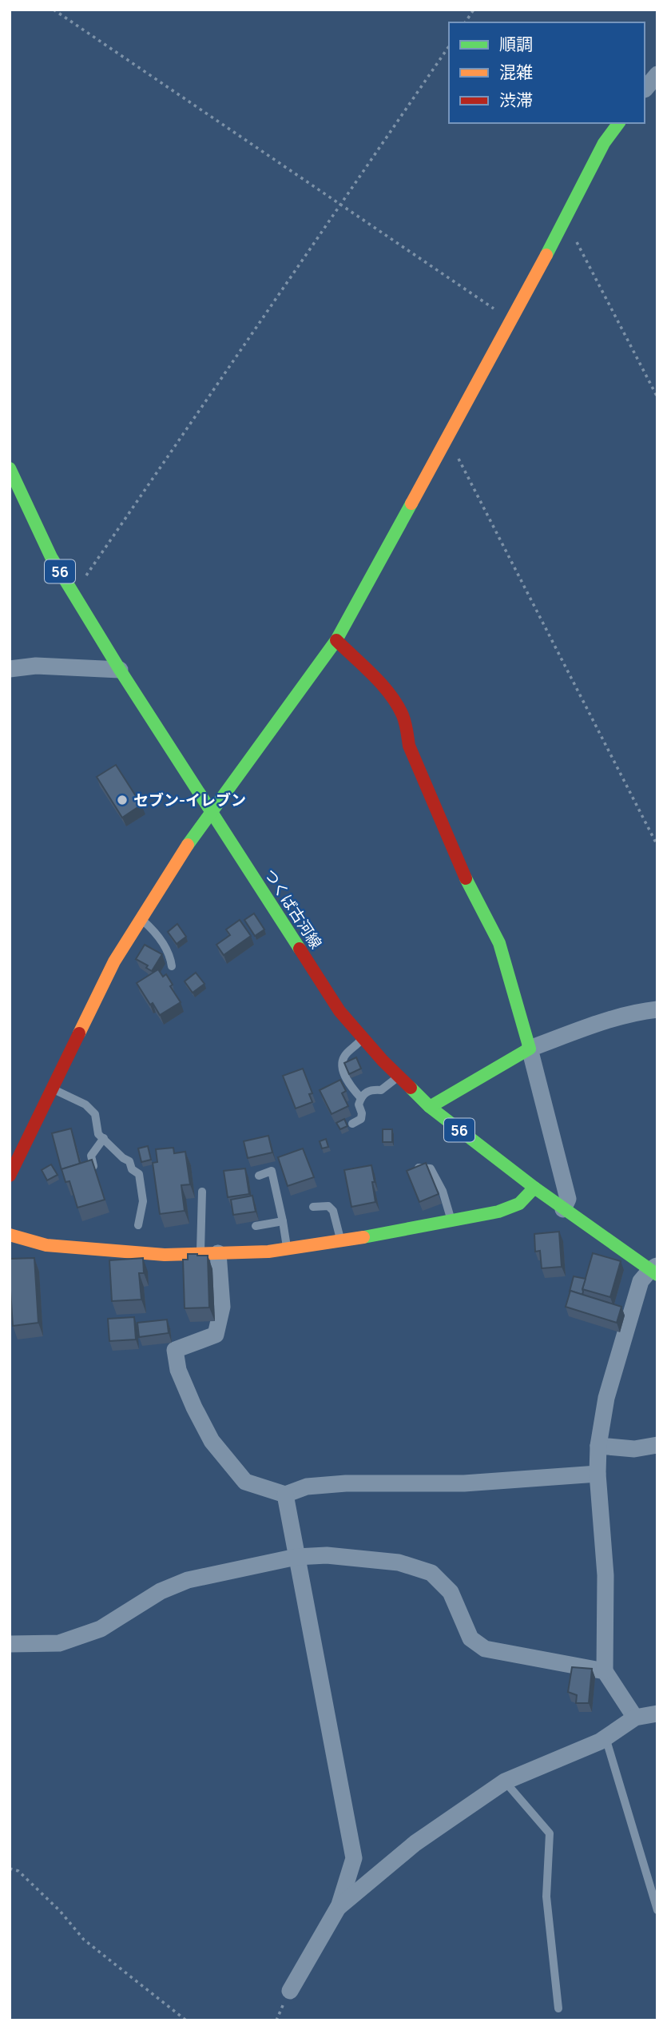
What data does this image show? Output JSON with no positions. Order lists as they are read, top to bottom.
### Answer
{
  "streets": {
    "street": ["56", "つくば古河線"]
  },
  "places": ["セブン-イレブン"],
  "legend": ["順調", "混雑", "渋滞"]
}
